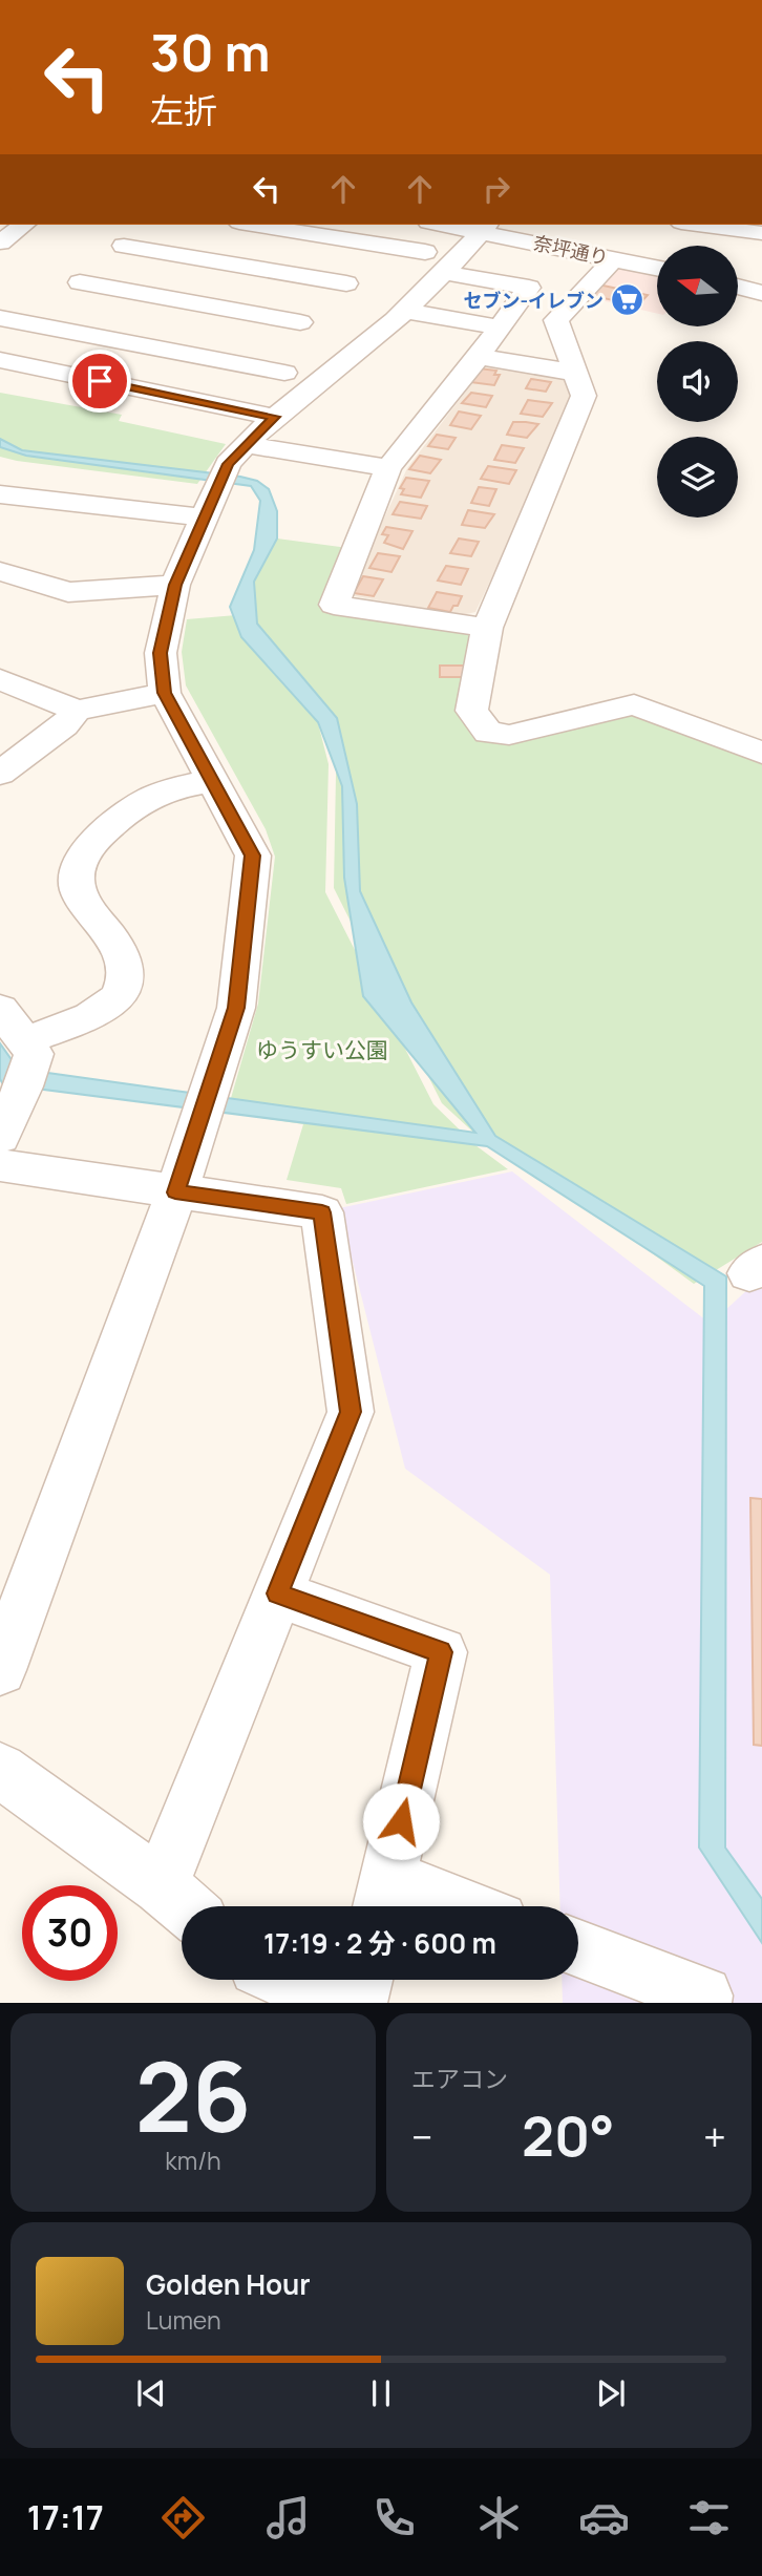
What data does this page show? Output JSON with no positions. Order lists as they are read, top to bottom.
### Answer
{
  "streets": {
    "street": ["奈坪通り"]
  },
  "parks": ["ゆうすい公園"],
  "places": {
    "supermarket": ["セブン-イレブン"]
  },
  "north": "left",
  "page": {
    "turn": ["30 m", "左折"],
    "limit": "30",
    "trip": "17:19 · 2 分 · 600 m",
    "tile": [
      ["26", "km/h"],
      "エアコン"
    ],
    "heat": ["−", "20°", "+"],
    "song": ["Golden Hour", "Lumen"],
    "tabs": "17:17"
  }
}
